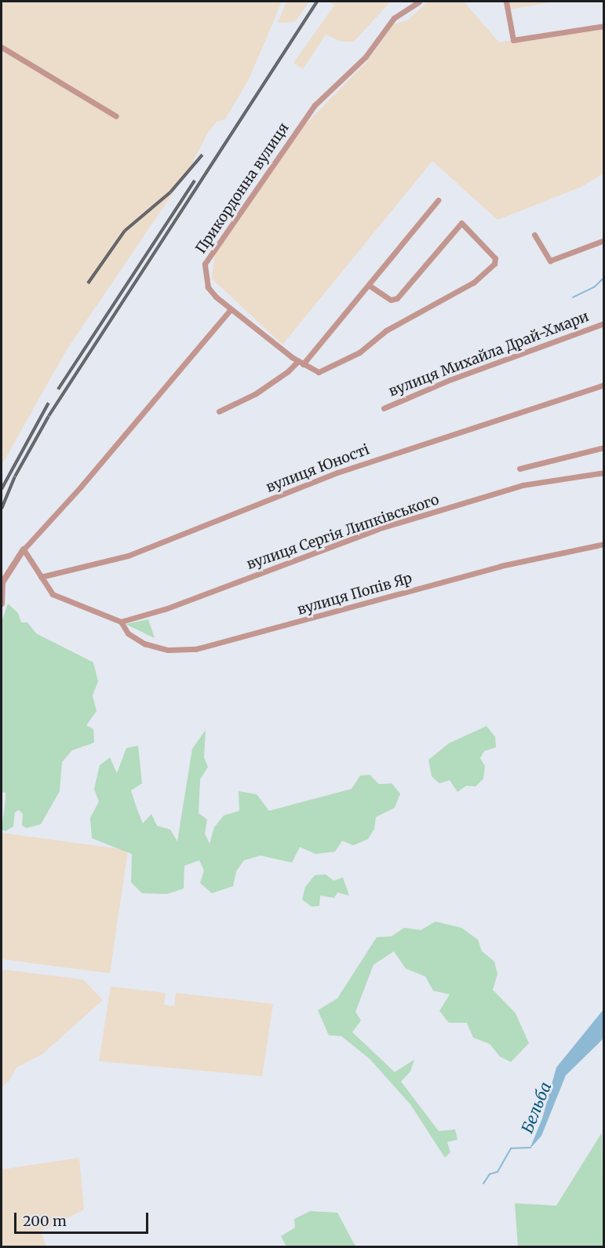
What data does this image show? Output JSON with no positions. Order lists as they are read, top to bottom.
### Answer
{
  "streets": {
    "street": [
      "Прикордонна вулиця",
      "вулиця Михайла Драй-Хмари",
      "вулиця Юності",
      "вулиця Сергія Липківського",
      "вулиця Попів Яр"
    ]
  },
  "crossings": [
    ["вулиця Сергія Липківського", "вулиця Попів Яр"]
  ],
  "water": ["Бельба"],
  "scale_bar": "200 m"
}
